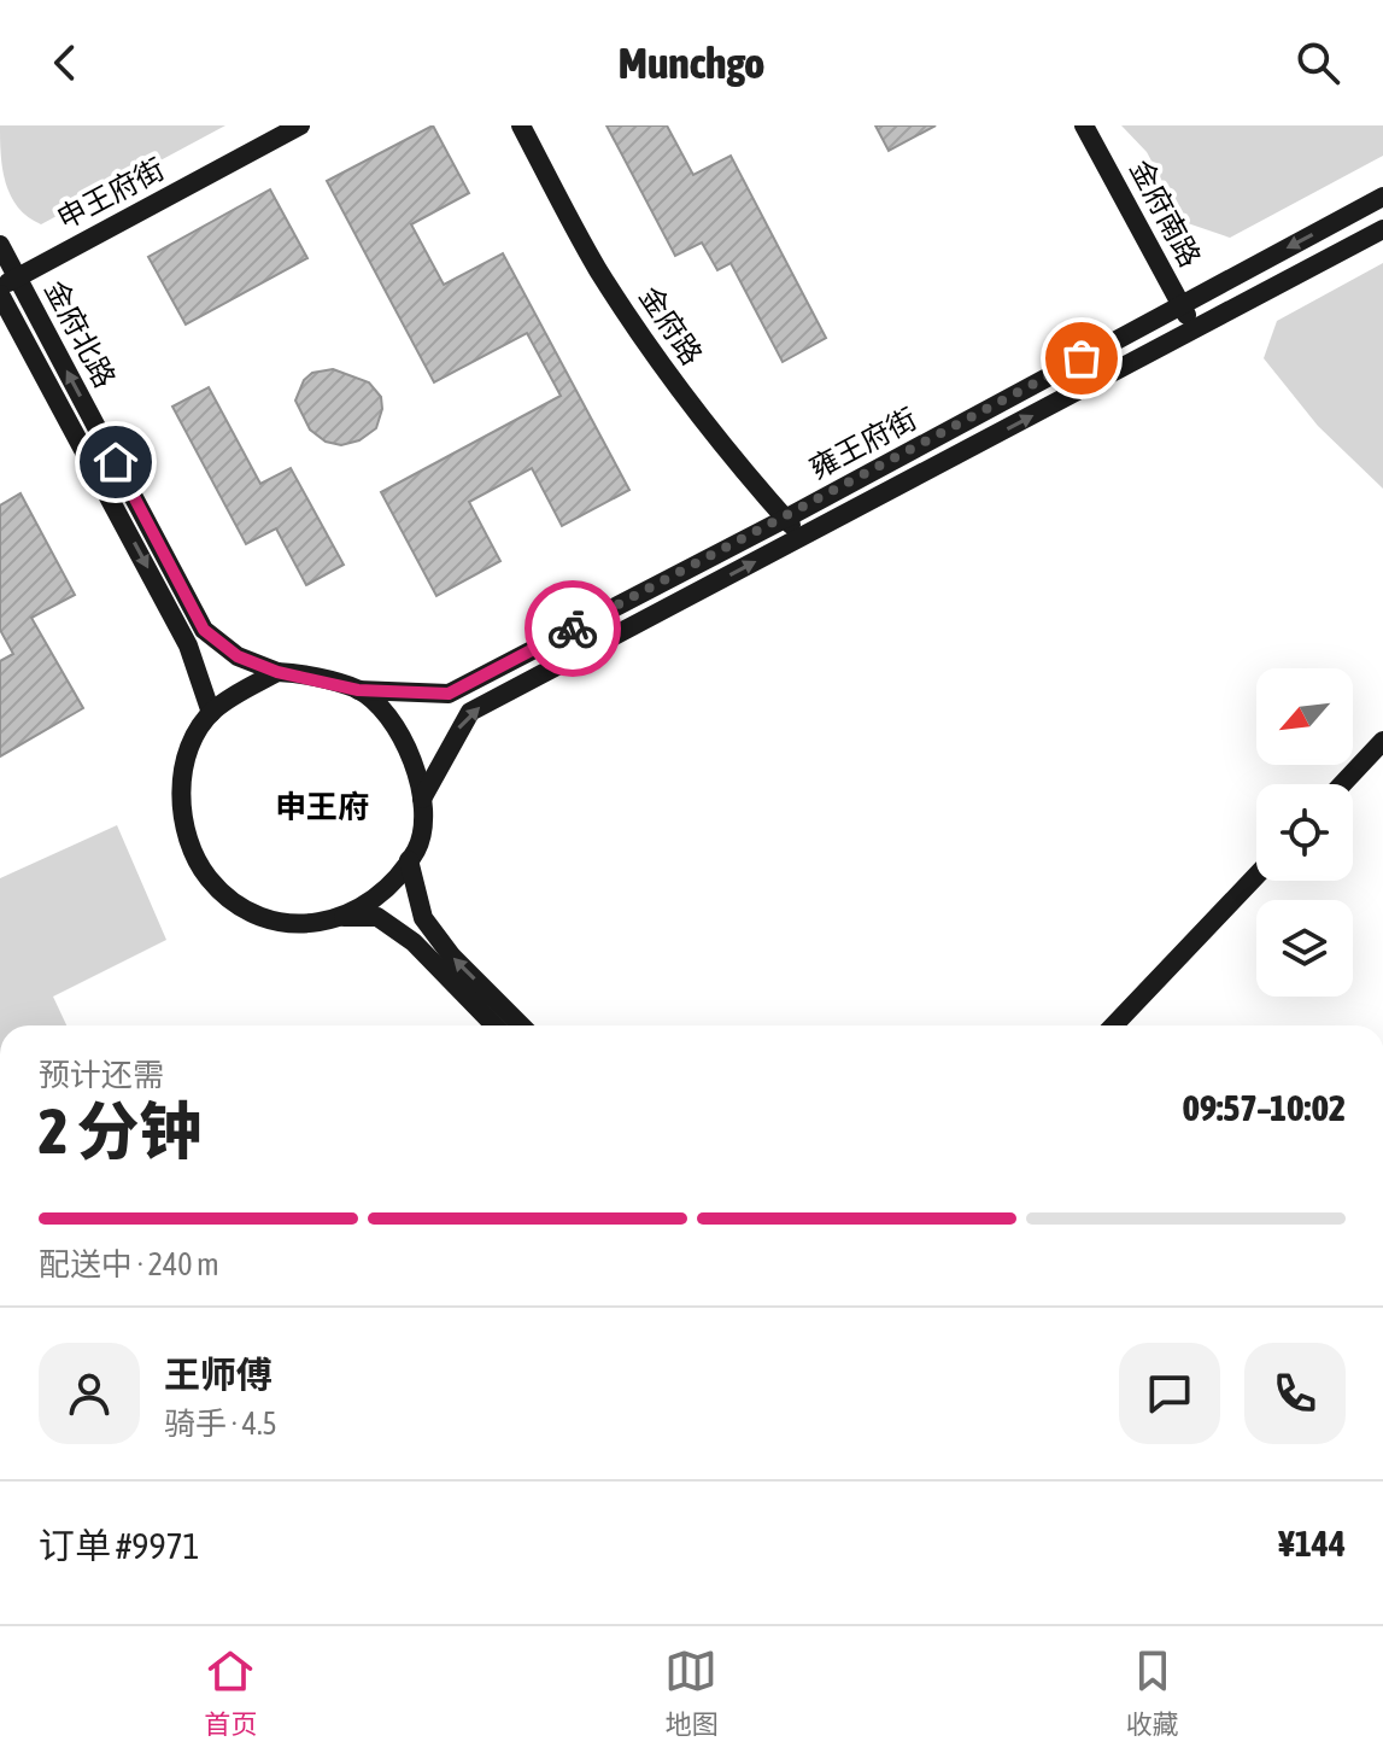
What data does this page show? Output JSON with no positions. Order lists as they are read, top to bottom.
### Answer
{
  "streets": {
    "main road": [
      "申王府街",
      "金府南路",
      "金府路",
      "金府北路",
      "雍王府街"
    ]
  },
  "crossings": [
    ["申王府街", "金府北路"],
    ["金府南路", "雍王府街"],
    ["金府路", "雍王府街"],
    ["金府北路", "雍王府街"]
  ],
  "districts": ["申王府"],
  "north": "bottom left",
  "page": {
    "header": "Munchgo",
    "heading": ["2 分钟", "预计还需", "09:57–10:02"],
    "panel": [
      "王师傅",
      "骑手 · 4.5",
      "订单 #9971",
      "¥144"
    ],
    "bar": "配送中 · 240 m",
    "tabs": ["首页", "地图", "收藏"]
  }
}
